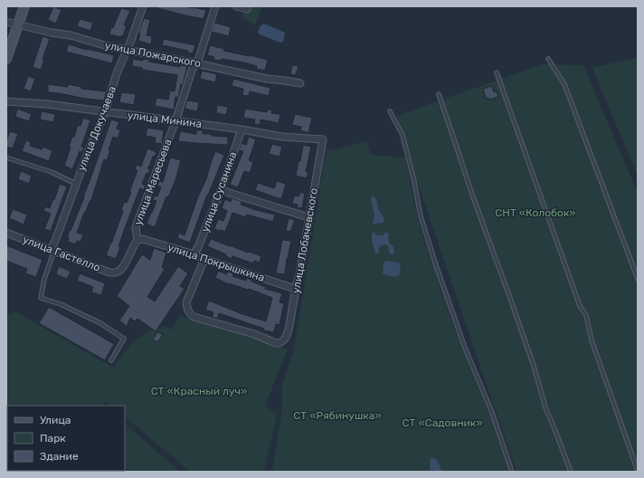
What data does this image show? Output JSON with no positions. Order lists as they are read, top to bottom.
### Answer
{
  "streets": {
    "street": [
      "улица Пожарского",
      "улица Минина",
      "улица Докучаева",
      "улица Маресьева",
      "улица Сусанина",
      "улица Лобачевского",
      "улица Гастелло",
      "улица Покрышкина"
    ]
  },
  "crossings": [
    ["улица Пожарского", "улица Докучаева"],
    ["улица Пожарского", "улица Маресьева"],
    ["улица Минина", "улица Докучаева"],
    ["улица Минина", "улица Маресьева"],
    ["улица Минина", "улица Сусанина"],
    ["улица Минина", "улица Лобачевского"],
    ["улица Докучаева", "улица Гастелло"],
    ["улица Маресьева", "улица Гастелло"],
    ["улица Маресьева", "улица Покрышкина"],
    ["улица Сусанина", "улица Покрышкина"],
    ["улица Лобачевского", "улица Покрышкина"]
  ],
  "parks": [
    "СНТ «Колобок»",
    "СТ «Красный луч»",
    "СТ «Рябинушка»",
    "СТ «Садовник»"
  ],
  "legend": ["Улица", "Парк", "Здание"]
}
